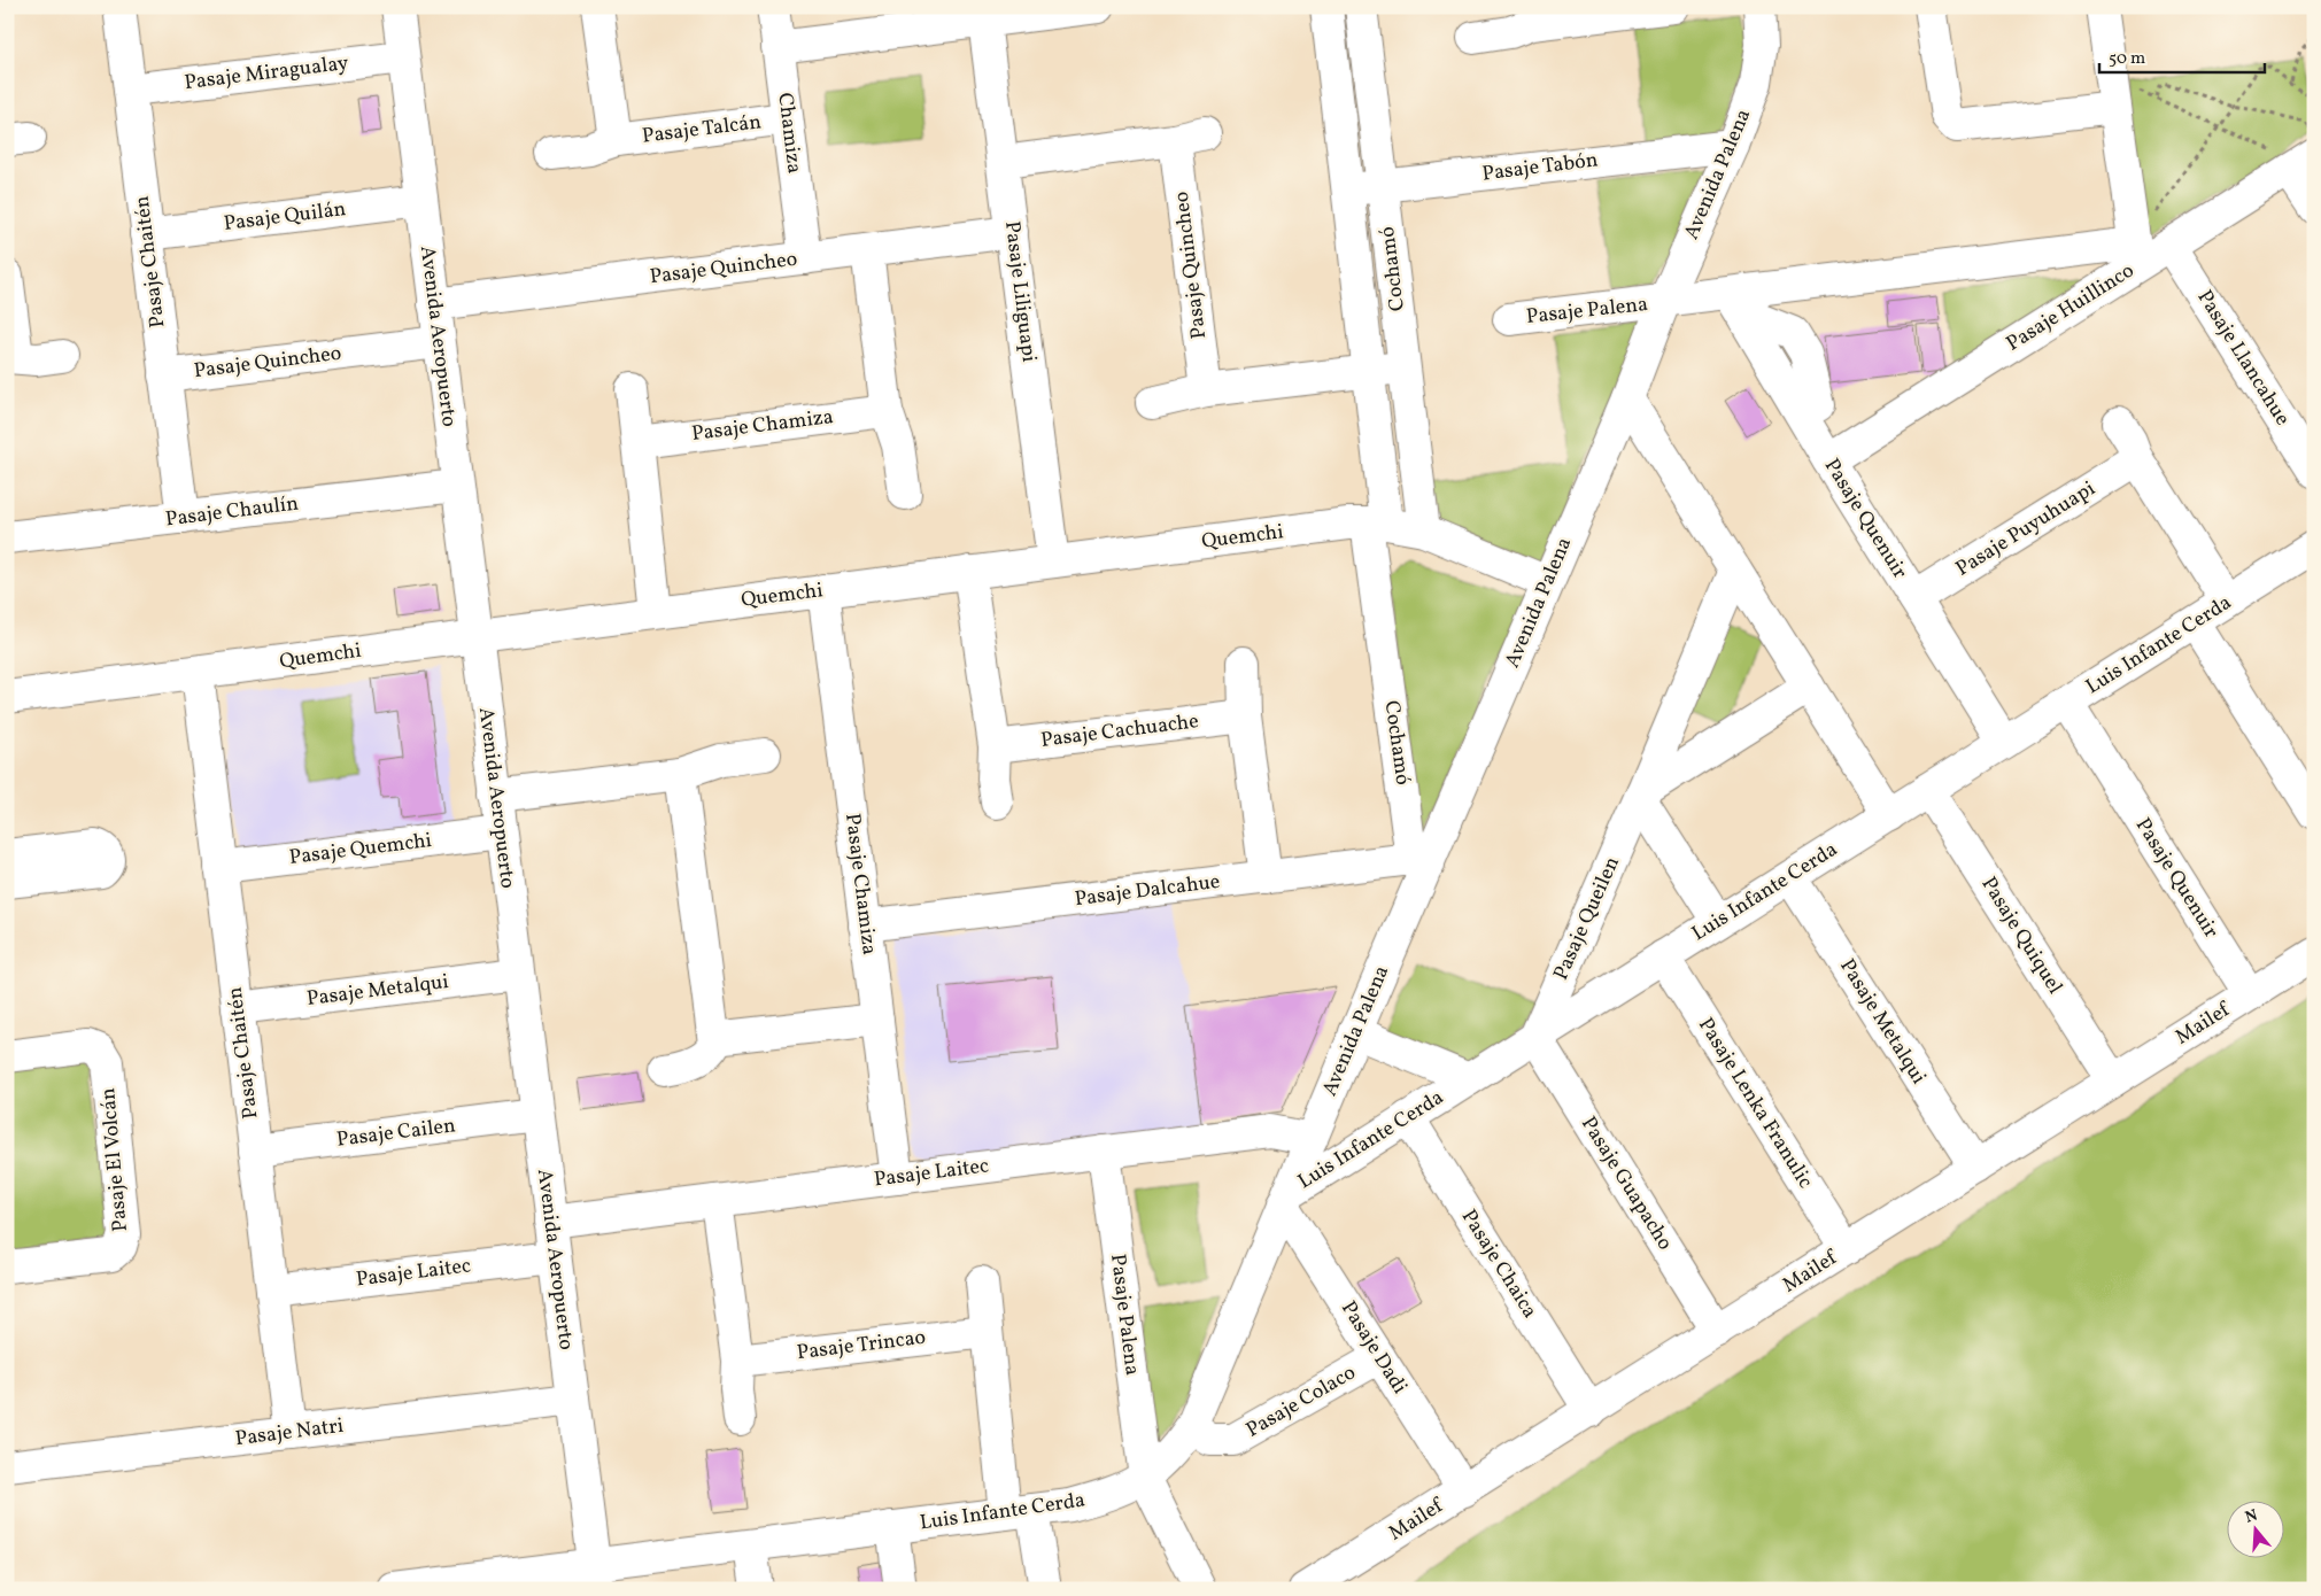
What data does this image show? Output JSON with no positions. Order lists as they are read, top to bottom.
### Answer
{
  "streets": {
    "street": [
      "Pasaje Miragualay",
      "Pasaje Talcán",
      "Chamiza",
      "Pasaje Tabón",
      "Avenida Palena",
      "Pasaje Quilán",
      "Pasaje Chaitén",
      "Pasaje Quincheo",
      "Cochamó",
      "Pasaje Liliguapi",
      "Pasaje Huillinco",
      "Pasaje Palena",
      "Avenida Aeropuerto",
      "Pasaje Llancahue",
      "Pasaje Chamiza",
      "Pasaje Chaulín",
      "Pasaje Quenuir",
      "Pasaje Puyuhuapi",
      "Quemchi",
      "Luis Infante Cerda",
      "Pasaje Cachuache",
      "Pasaje Quemchi",
      "Pasaje Dalcahue",
      "Pasaje Queilen",
      "Pasaje Quiquel",
      "Pasaje Metalqui",
      "Mailef",
      "Pasaje Lenka Franulic",
      "Pasaje Cailen",
      "Pasaje El Volcán",
      "Pasaje Laitec",
      "Pasaje Guapacho",
      "Pasaje Chaica",
      "Pasaje Trincao",
      "Pasaje Dadi",
      "Pasaje Colaco",
      "Pasaje Natri"
    ]
  },
  "crossings": [
    ["Pasaje Miragualay", "Pasaje Chaitén"],
    ["Pasaje Miragualay", "Avenida Aeropuerto"],
    ["Pasaje Talcán", "Chamiza"],
    ["Chamiza", "Pasaje Quincheo"],
    ["Pasaje Tabón", "Avenida Palena"],
    ["Pasaje Tabón", "Cochamó"],
    ["Avenida Palena", "Cochamó"],
    ["Avenida Palena", "Pasaje Huillinco"],
    ["Avenida Palena", "Pasaje Palena"],
    ["Avenida Palena", "Quemchi"],
    ["Avenida Palena", "Luis Infante Cerda"],
    ["Avenida Palena", "Pasaje Dalcahue"],
    ["Avenida Palena", "Pasaje Laitec"],
    ["Avenida Palena", "Pasaje Dadi"],
    ["Pasaje Quilán", "Pasaje Chaitén"],
    ["Pasaje Quilán", "Avenida Aeropuerto"],
    ["Pasaje Chaitén", "Pasaje Quincheo"],
    ["Pasaje Chaitén", "Pasaje Chaulín"],
    ["Pasaje Chaitén", "Quemchi"],
    ["Pasaje Chaitén", "Pasaje Quemchi"],
    ["Pasaje Chaitén", "Pasaje Metalqui"],
    ["Pasaje Chaitén", "Pasaje Cailen"],
    ["Pasaje Chaitén", "Pasaje Laitec"],
    ["Pasaje Chaitén", "Pasaje Natri"],
    ["Pasaje Quincheo", "Pasaje Liliguapi"],
    ["Pasaje Quincheo", "Avenida Aeropuerto"],
    ["Cochamó", "Quemchi"],
    ["Cochamó", "Pasaje Dalcahue"],
    ["Pasaje Liliguapi", "Quemchi"],
    ["Pasaje Huillinco", "Pasaje Palena"],
    ["Pasaje Huillinco", "Pasaje Llancahue"],
    ["Pasaje Huillinco", "Pasaje Quenuir"],
    ["Pasaje Palena", "Luis Infante Cerda"],
    ["Pasaje Palena", "Pasaje Laitec"],
    ["Avenida Aeropuerto", "Pasaje Chaulín"],
    ["Avenida Aeropuerto", "Quemchi"],
    ["Avenida Aeropuerto", "Luis Infante Cerda"],
    ["Avenida Aeropuerto", "Pasaje Quemchi"],
    ["Avenida Aeropuerto", "Pasaje Metalqui"],
    ["Avenida Aeropuerto", "Pasaje Cailen"],
    ["Avenida Aeropuerto", "Pasaje Laitec"],
    ["Avenida Aeropuerto", "Pasaje Natri"],
    ["Pasaje Chamiza", "Quemchi"],
    ["Pasaje Chamiza", "Pasaje Dalcahue"],
    ["Pasaje Chamiza", "Pasaje Laitec"],
    ["Pasaje Quenuir", "Pasaje Puyuhuapi"],
    ["Pasaje Quenuir", "Luis Infante Cerda"],
    ["Pasaje Quenuir", "Mailef"],
    ["Luis Infante Cerda", "Pasaje Queilen"],
    ["Luis Infante Cerda", "Pasaje Quiquel"],
    ["Luis Infante Cerda", "Pasaje Metalqui"],
    ["Luis Infante Cerda", "Pasaje Lenka Franulic"],
    ["Luis Infante Cerda", "Pasaje Guapacho"],
    ["Luis Infante Cerda", "Pasaje Chaica"],
    ["Luis Infante Cerda", "Pasaje Dadi"],
    ["Luis Infante Cerda", "Pasaje Colaco"],
    ["Pasaje Queilen", "Pasaje Guapacho"],
    ["Pasaje Quiquel", "Mailef"],
    ["Pasaje Metalqui", "Mailef"],
    ["Mailef", "Pasaje Lenka Franulic"],
    ["Mailef", "Pasaje Guapacho"],
    ["Mailef", "Pasaje Chaica"],
    ["Mailef", "Pasaje Dadi"],
    ["Pasaje Dadi", "Pasaje Colaco"]
  ],
  "scale_bar": "50 m",
  "north": "top"
}
